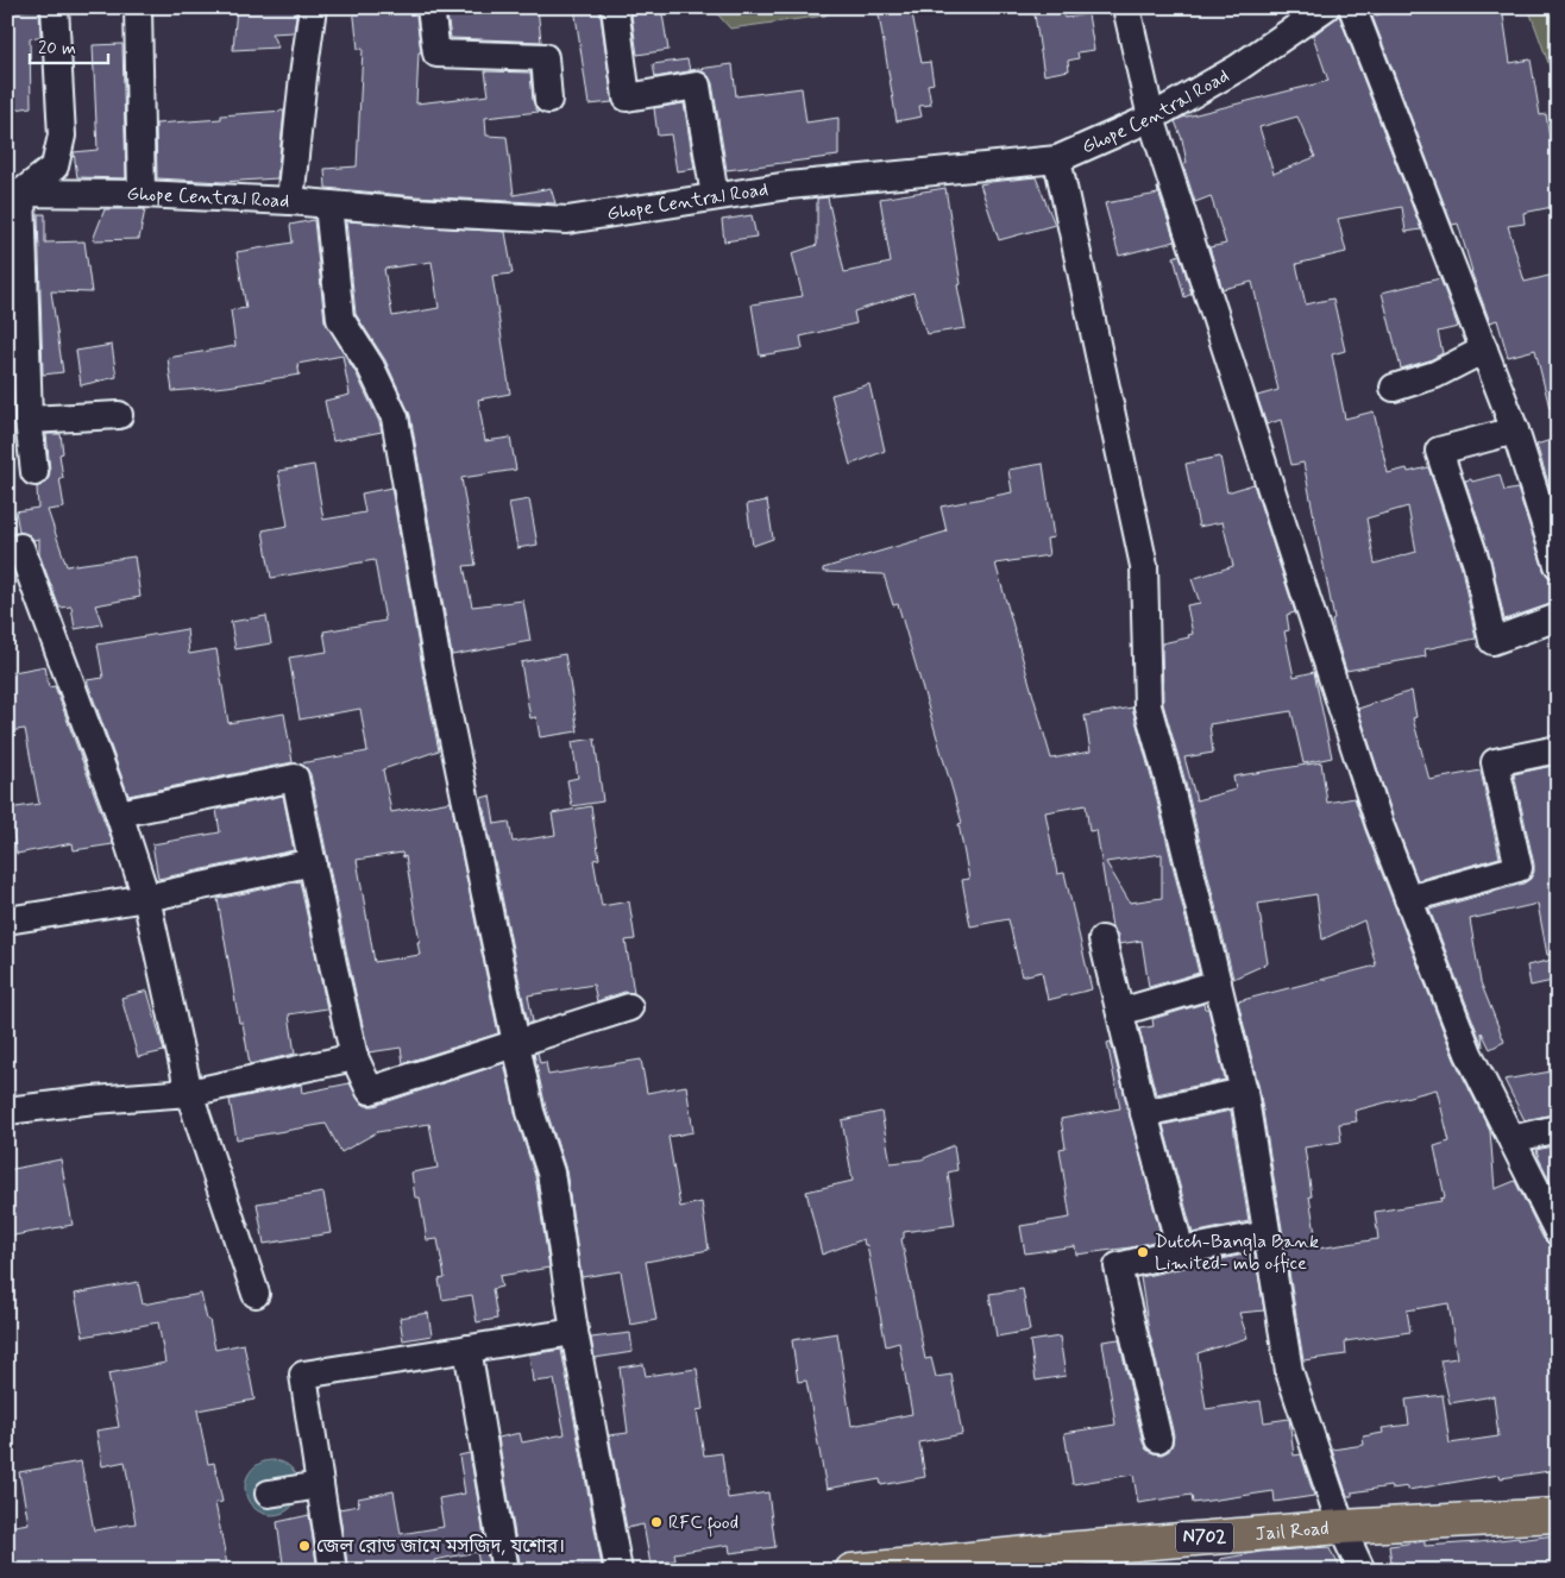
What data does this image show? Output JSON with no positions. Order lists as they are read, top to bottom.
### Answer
{
  "streets": {
    "highway": ["Jail Road", "N702"],
    "street": ["Ghope Central Road"]
  },
  "places": ["Dutch-Bangla Bank Limited- mb office", "RFC food", "জেল রোড জামে মসজিদ, যশোর।"],
  "scale_bar": "20 m"
}
